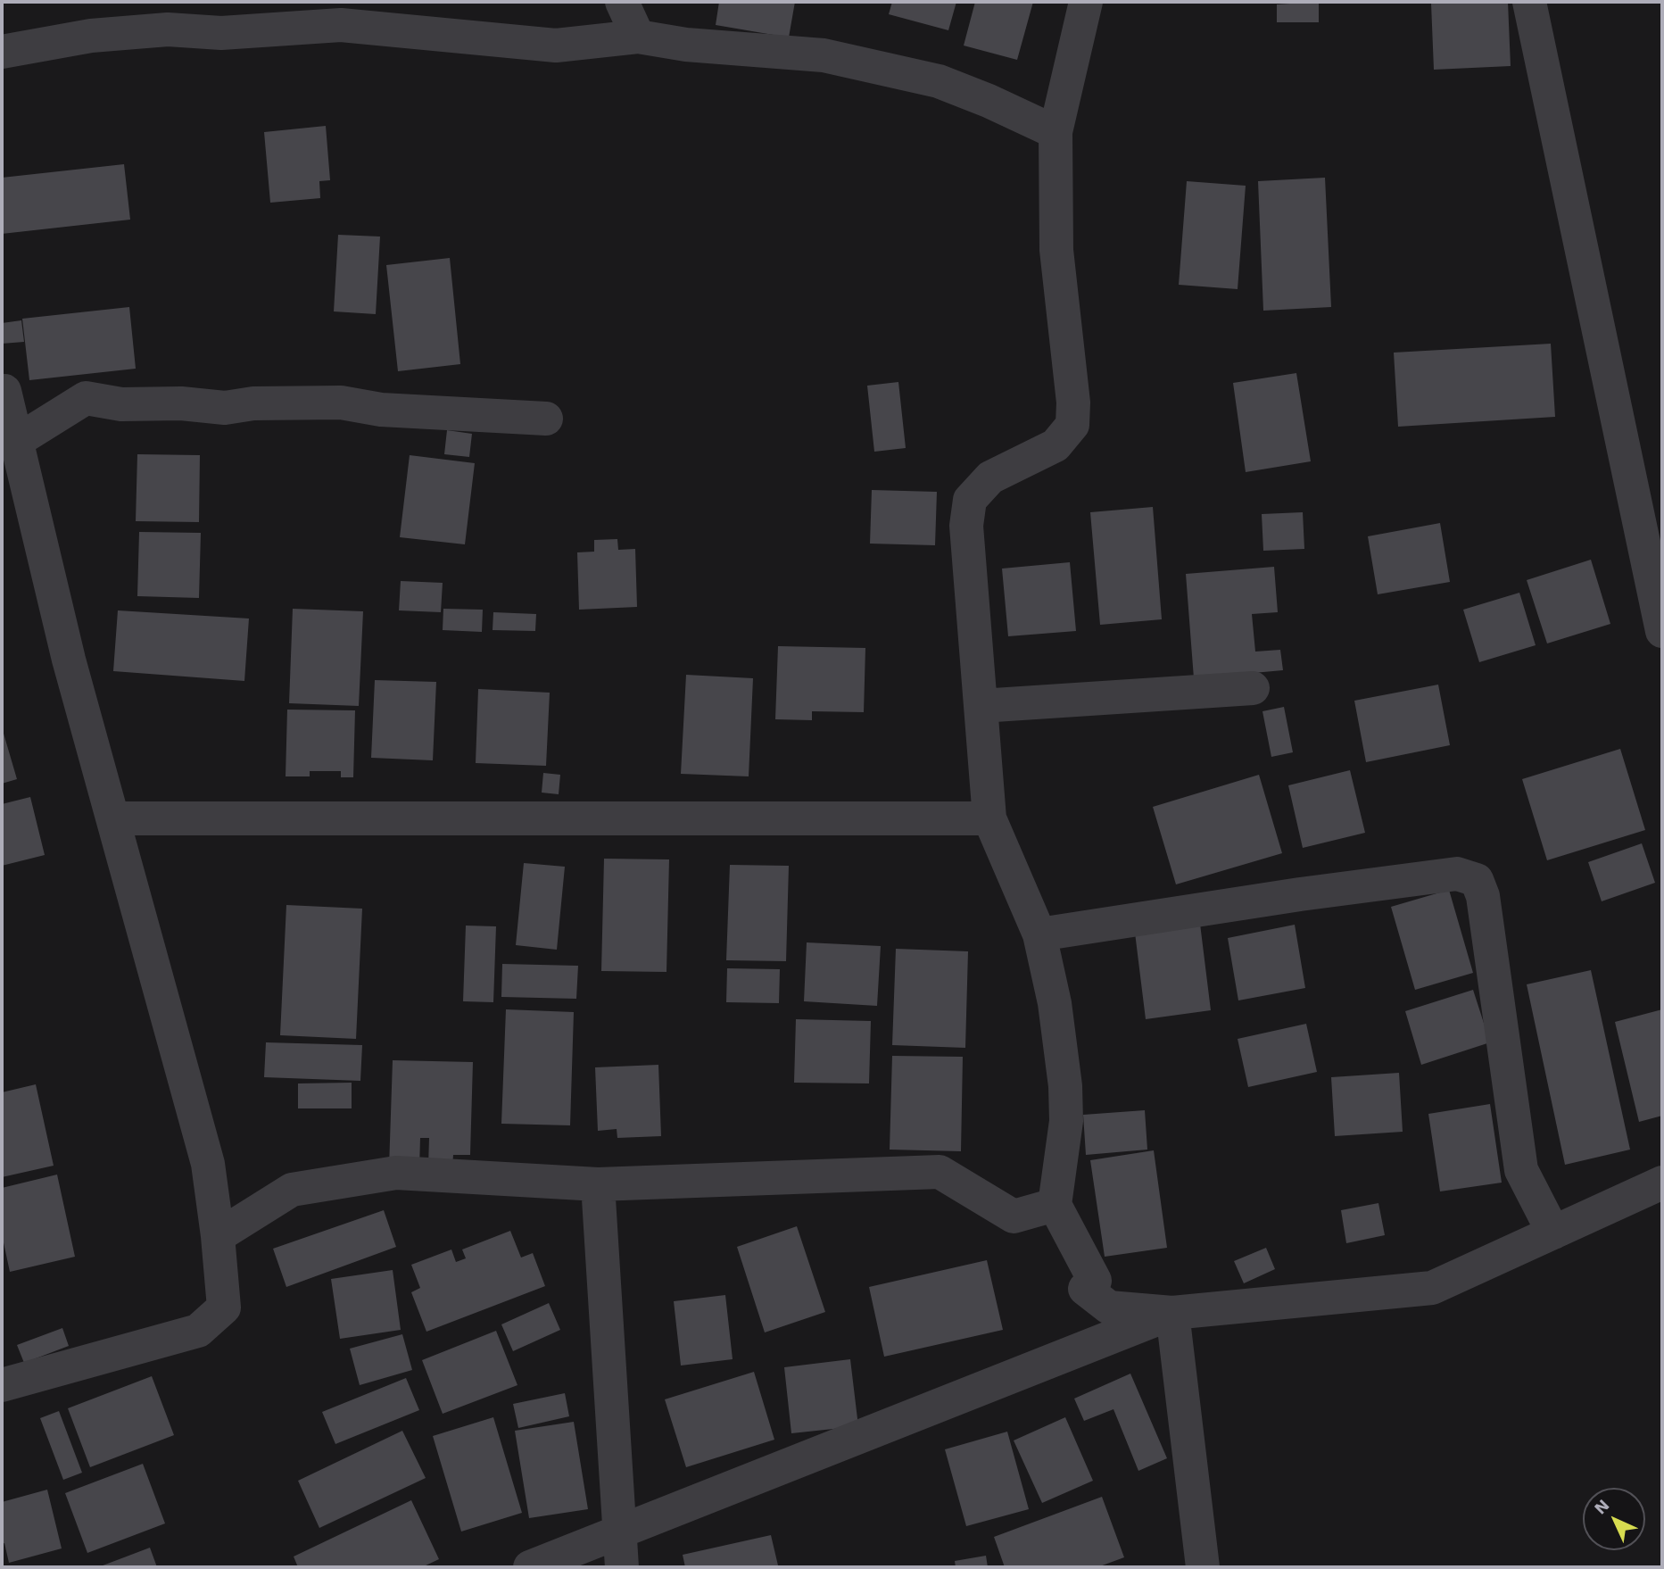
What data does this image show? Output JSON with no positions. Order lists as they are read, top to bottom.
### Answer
{
  "north": "top left"
}
